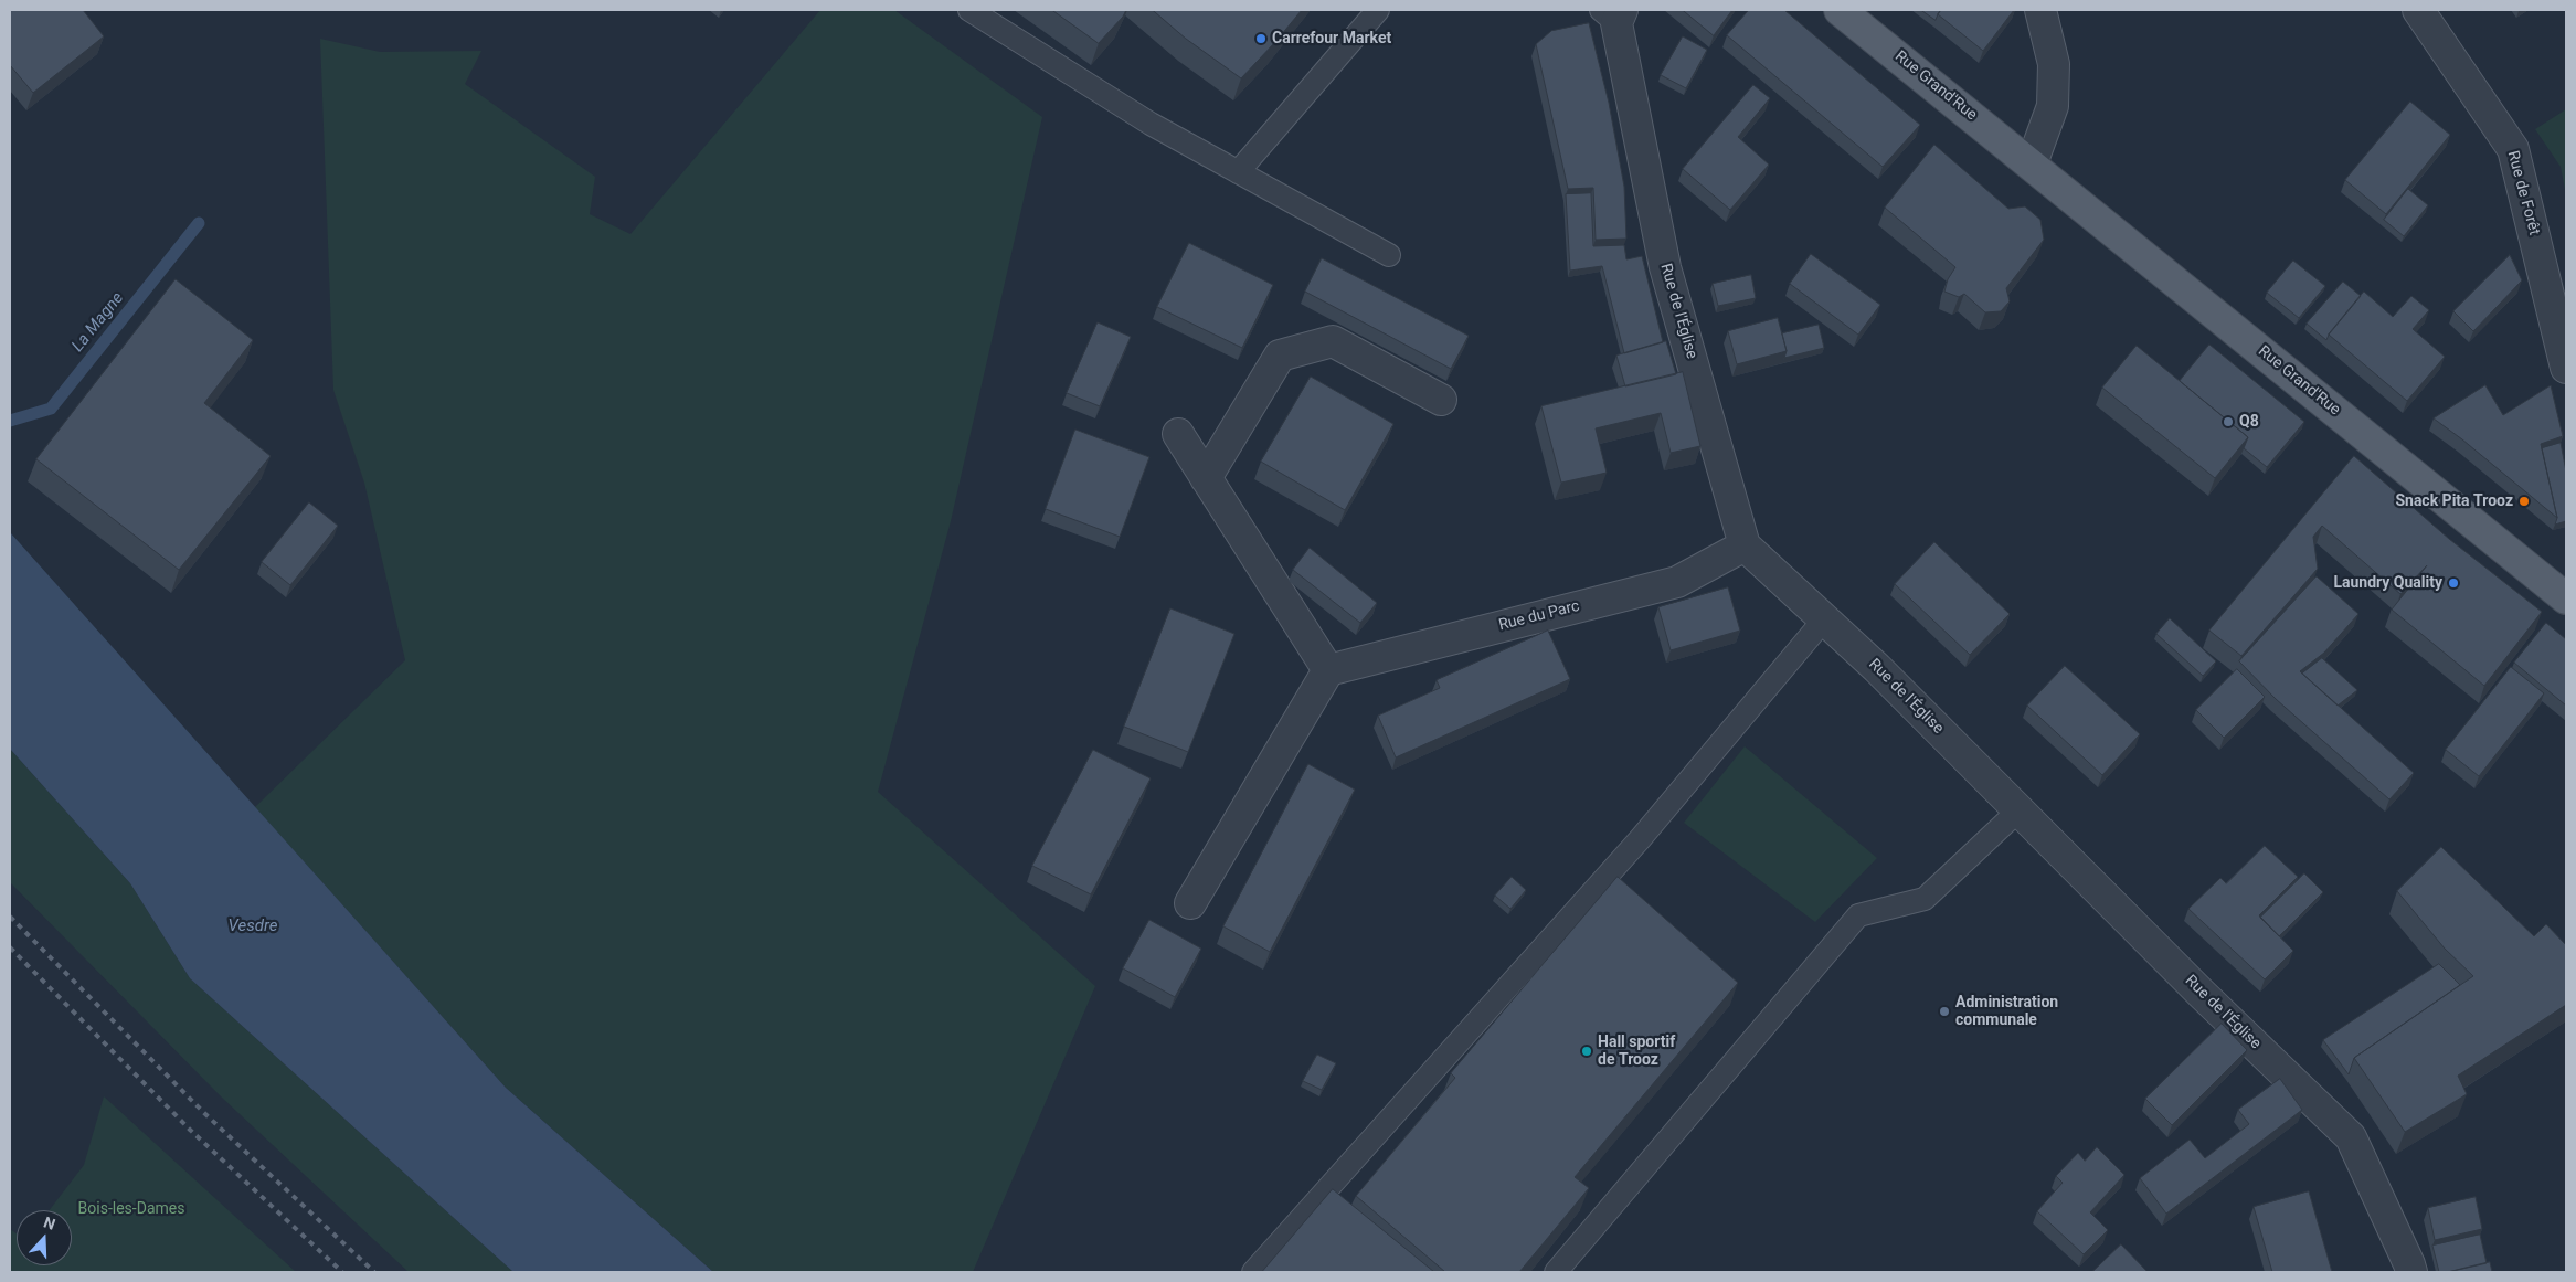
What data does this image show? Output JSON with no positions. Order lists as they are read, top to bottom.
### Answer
{
  "streets": {
    "main road": ["Rue Grand'Rue"],
    "street": ["Rue de Forêt", "Rue de l'Église", "Rue du Parc"]
  },
  "crossings": [
    ["Rue de l'Église", "Rue du Parc"]
  ],
  "water": ["La Magne", "Vesdre"],
  "parks": ["Bois-les-Dames"],
  "places": [
    "Carrefour Market",
    "Q8",
    "Snack Pita Trooz",
    "Laundry Quality",
    "Administration communale",
    "Hall sportif de Trooz"
  ],
  "north": "top"
}
